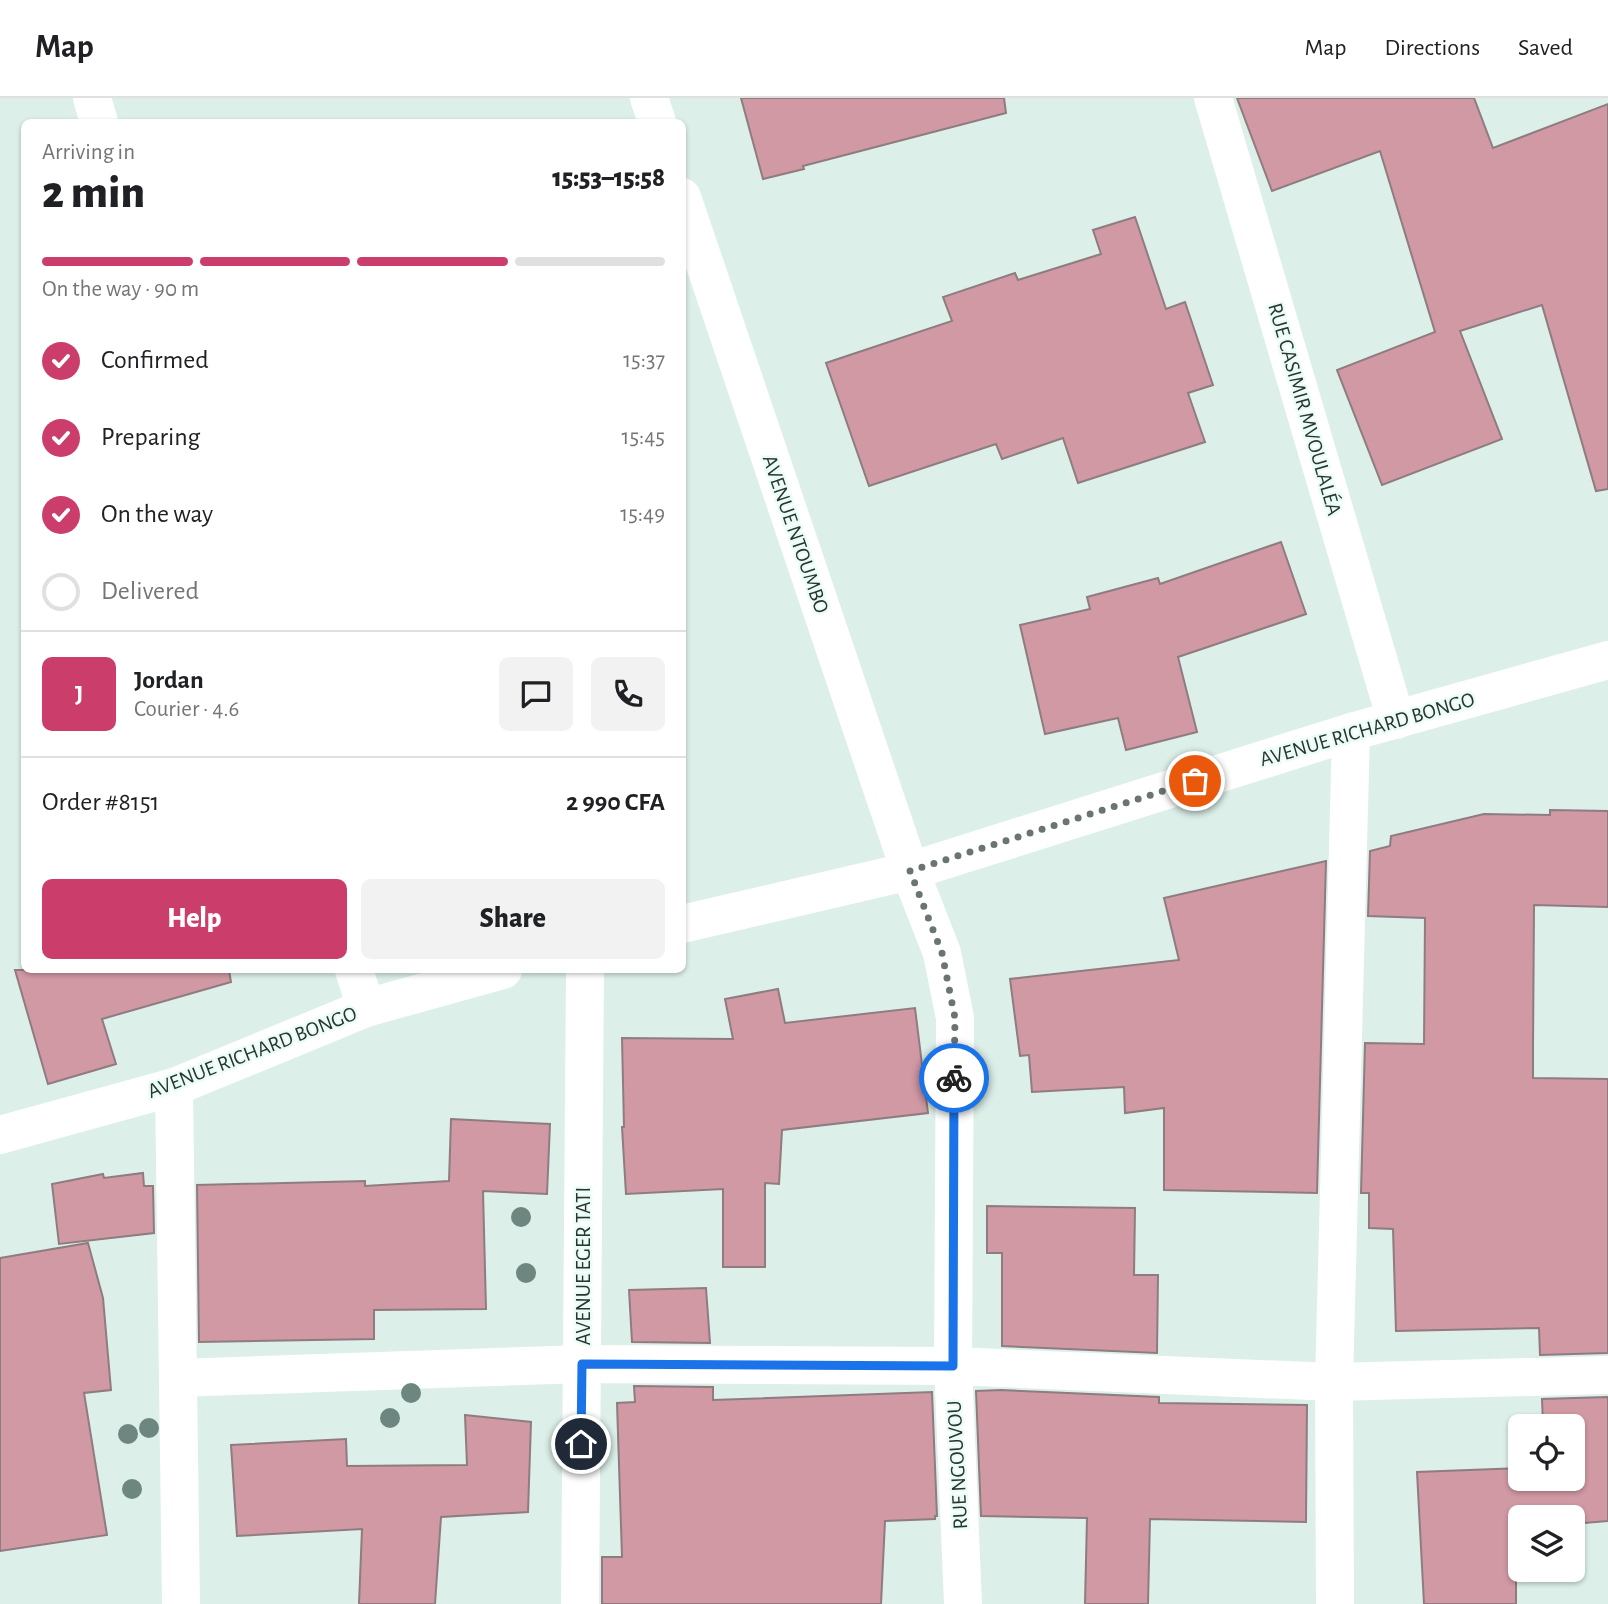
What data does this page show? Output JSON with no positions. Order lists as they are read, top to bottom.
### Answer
{
  "streets": {
    "street": [
      "RUE CASIMIR MVOULALÉA",
      "AVENUE NTOUMBO",
      "AVENUE RICHARD BONGO",
      "AVENUE EGER TATI",
      "RUE NGOUVOU"
    ]
  },
  "crossings": [
    ["RUE CASIMIR MVOULALÉA", "AVENUE RICHARD BONGO"],
    ["AVENUE NTOUMBO", "AVENUE RICHARD BONGO"],
    ["AVENUE NTOUMBO", "RUE NGOUVOU"],
    ["AVENUE RICHARD BONGO", "RUE NGOUVOU"]
  ],
  "page": {
    "header": "Map",
    "nav": ["Map", "Directions", "Saved"],
    "heading": ["2 min", "Arriving in", "15:53–15:58"],
    "panel": [
      "Jordan",
      "Courier · 4.6",
      "Order #8151",
      "2 990 CFA"
    ],
    "bar": "On the way · 90 m",
    "list": [
      ["Confirmed", "15:37"],
      ["Preparing", "15:45"],
      ["On the way", "15:49"],
      "Delivered"
    ],
    "round": "J",
    "buttons": ["Help", "Share"]
  }
}
